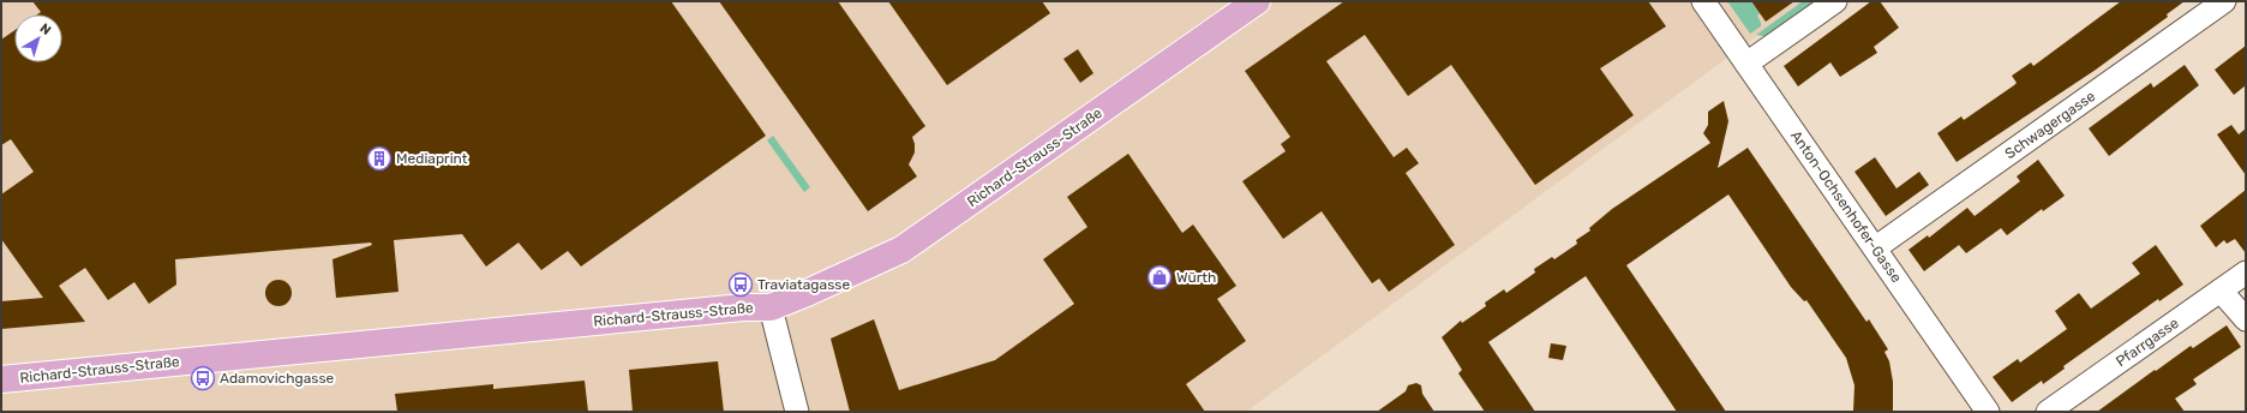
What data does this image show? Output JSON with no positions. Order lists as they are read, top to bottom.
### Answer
{
  "streets": {
    "main road": ["Richard-Strauss-Straße"],
    "street": ["Schwagergasse", "Anton-Ochsenhofer-Gasse", "Pfarrgasse"]
  },
  "crossings": [
    ["Schwagergasse", "Anton-Ochsenhofer-Gasse"]
  ],
  "places": {
    "building": ["Mediaprint"],
    "shop": ["Würth"],
    "bus stop": ["Traviatagasse", "Adamovichgasse"]
  },
  "north": "top right"
}
